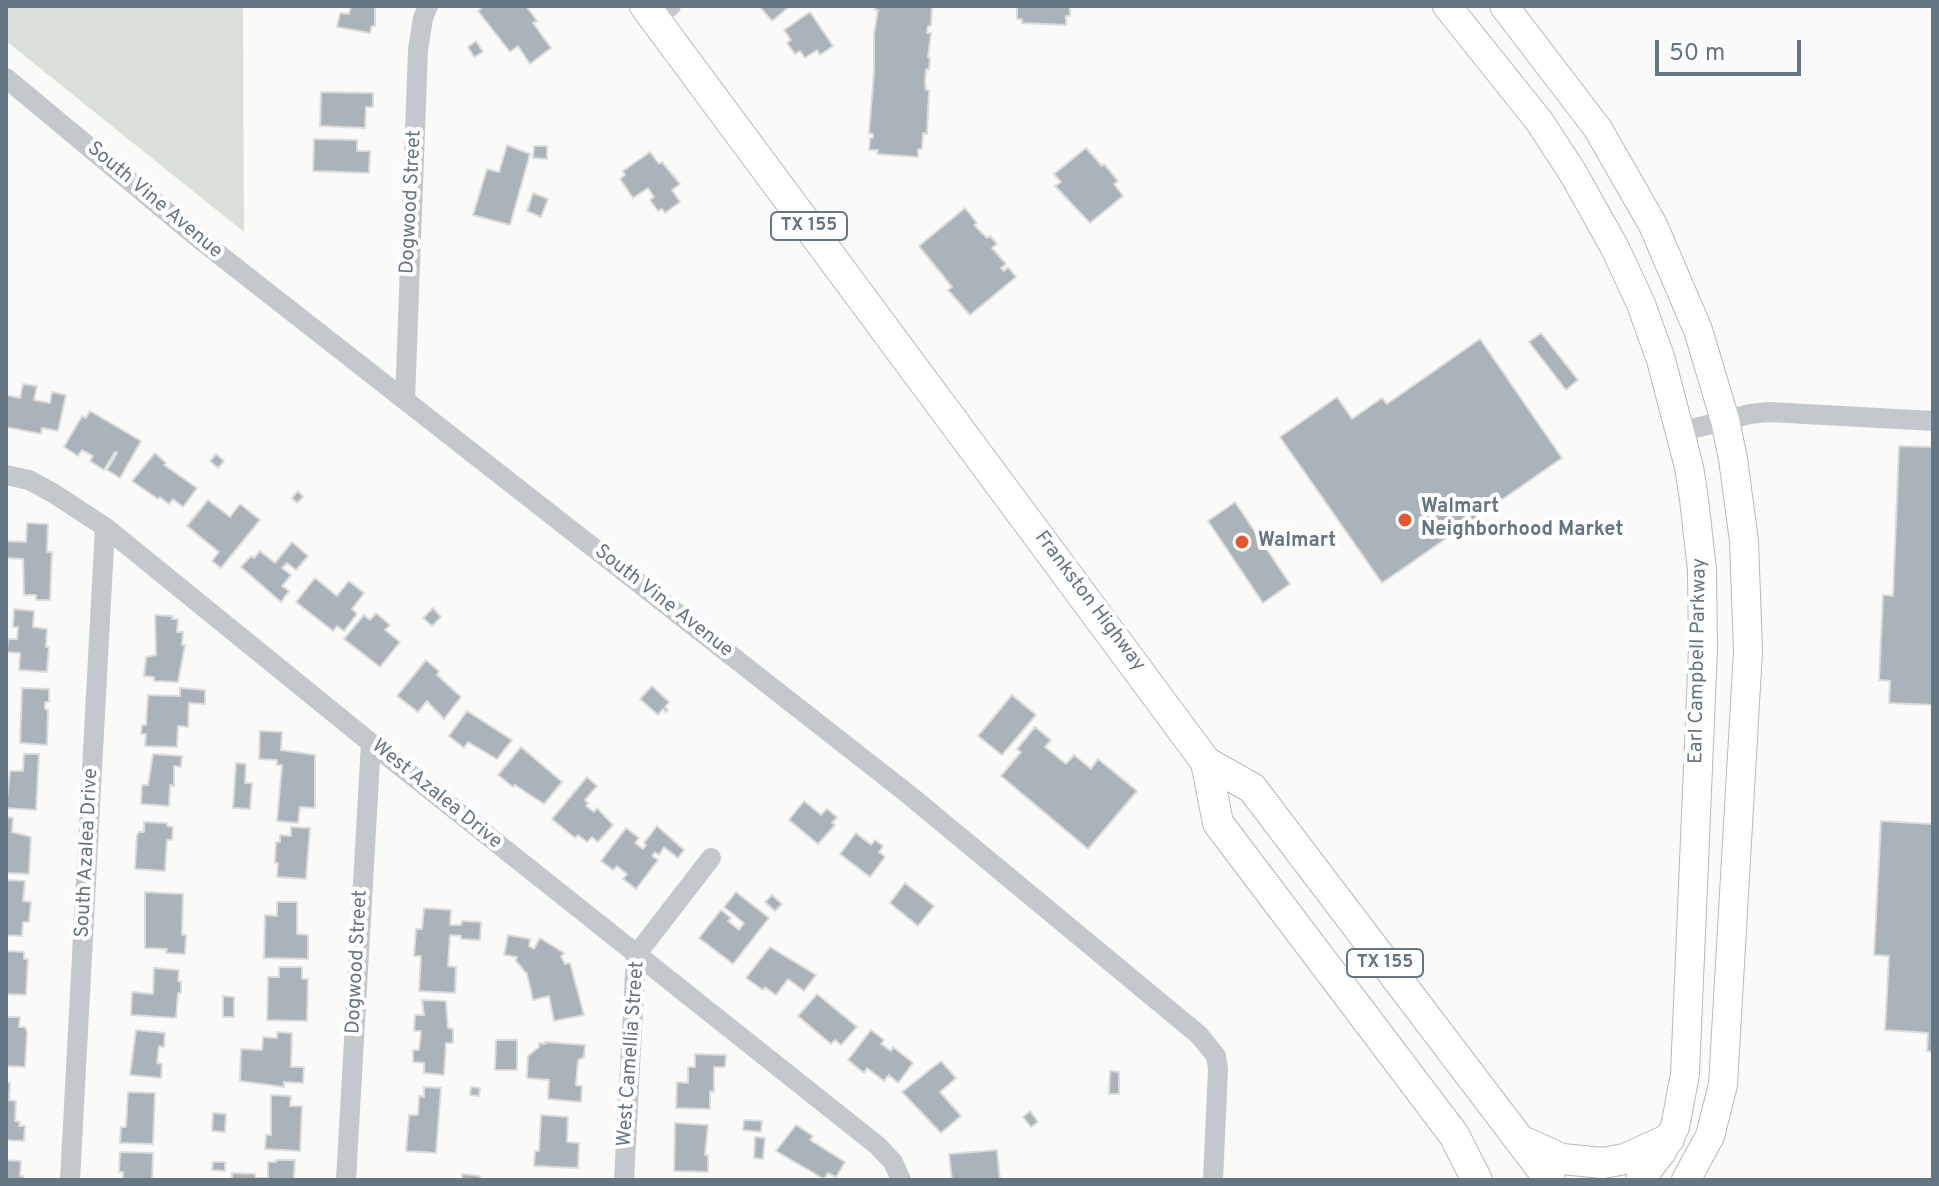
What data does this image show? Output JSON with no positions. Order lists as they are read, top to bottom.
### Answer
{
  "streets": {
    "main road": ["TX 155", "Frankston Highway", "Earl Campbell Parkway"],
    "street": [
      "South Vine Avenue",
      "Dogwood Street",
      "West Azalea Drive",
      "South Azalea Drive",
      "West Camellia Street"
    ]
  },
  "crossings": [
    ["South Vine Avenue", "Dogwood Street"],
    ["Dogwood Street", "West Azalea Drive"],
    ["TX 155", "Frankston Highway"],
    ["West Azalea Drive", "South Azalea Drive"],
    ["West Azalea Drive", "West Camellia Street"]
  ],
  "places": ["Walmart Neighborhood Market", "Walmart"],
  "scale_bar": "50 m"
}
